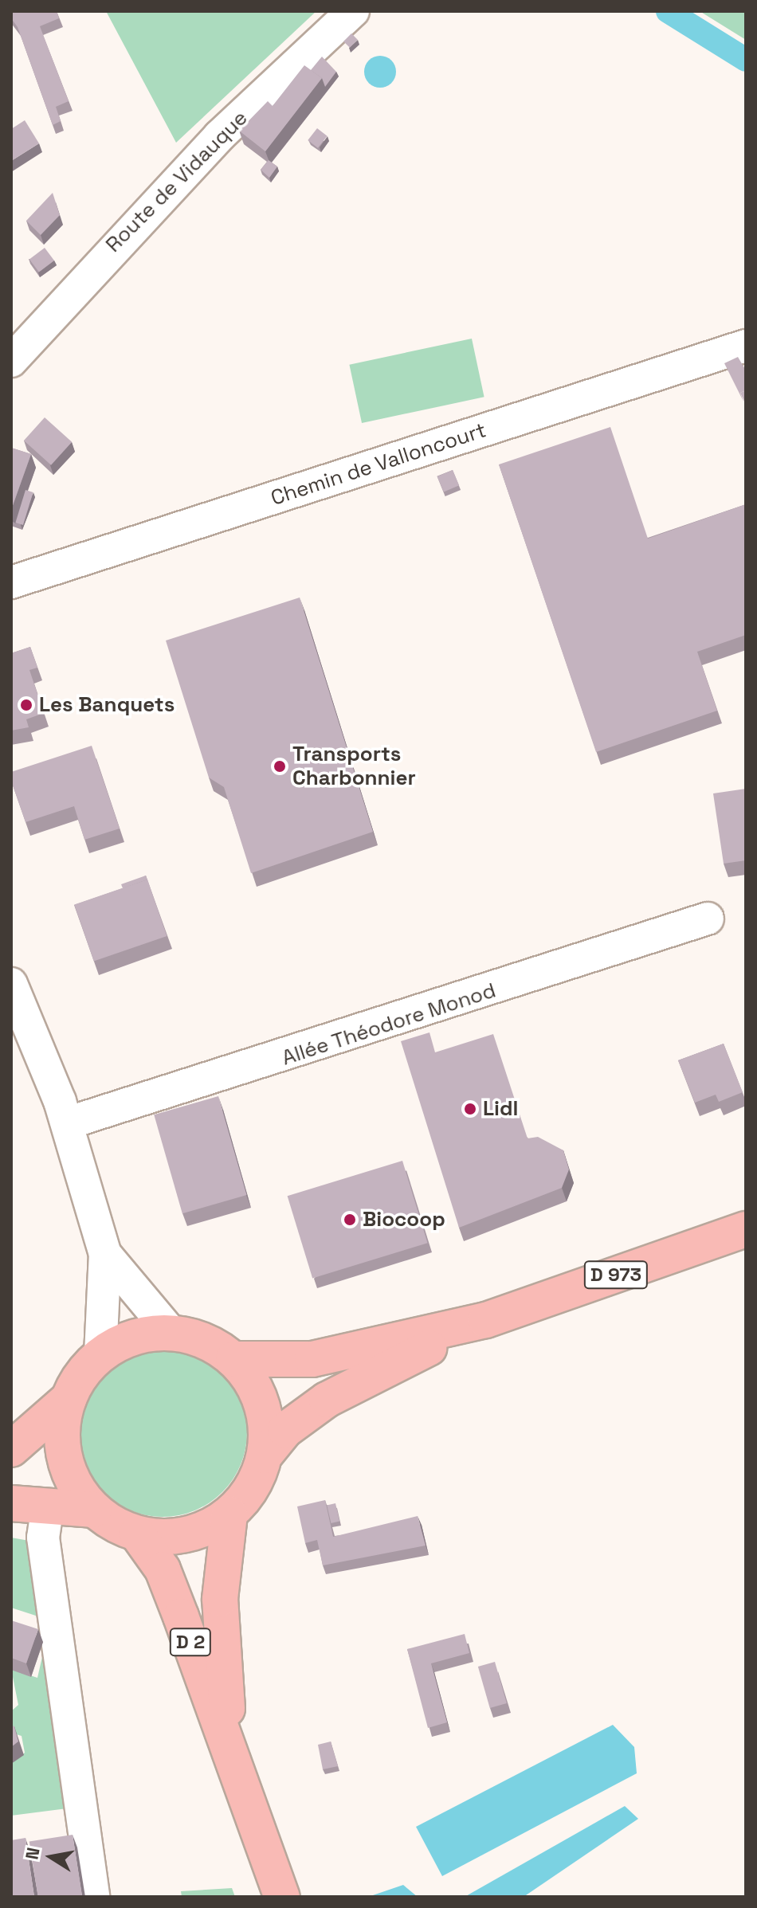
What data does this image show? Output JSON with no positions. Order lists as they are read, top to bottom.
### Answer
{
  "streets": {
    "main road": ["D 973", "D 2"],
    "street": ["Route de Vidauque", "Chemin de Valloncourt", "Allée Théodore Monod"]
  },
  "crossings": [
    ["D 973", "D 2"]
  ],
  "places": [
    "Les Banquets",
    "Transports Charbonnier",
    "Lidl",
    "Biocoop"
  ],
  "north": "left"
}
